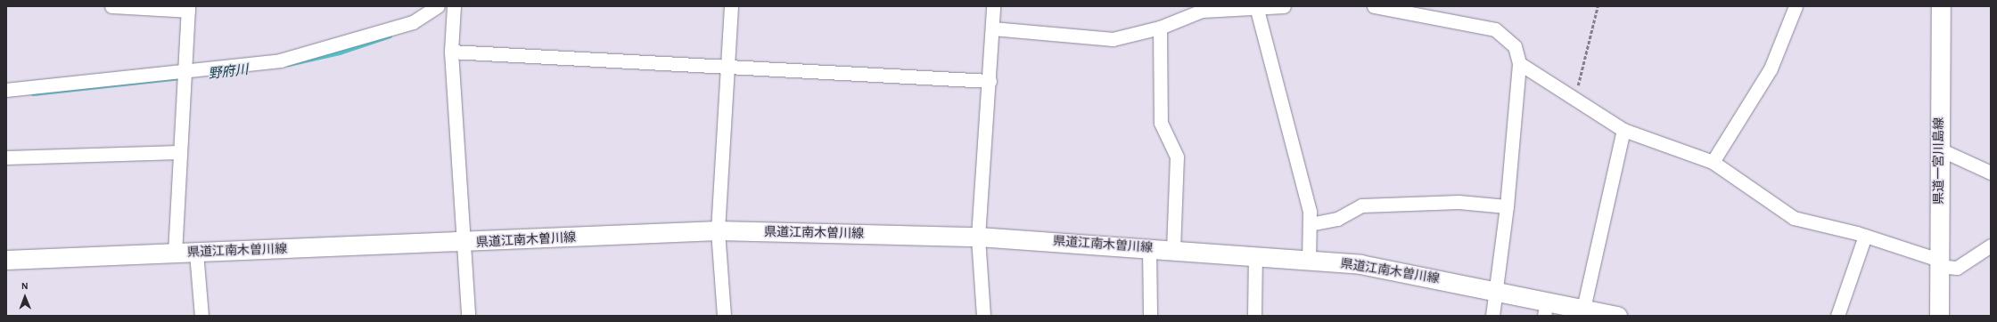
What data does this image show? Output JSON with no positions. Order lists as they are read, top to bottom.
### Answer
{
  "streets": {
    "main road": ["県道一宮川島線", "県道江南木曽川線"]
  },
  "water": ["野府川"],
  "north": "top"
}
